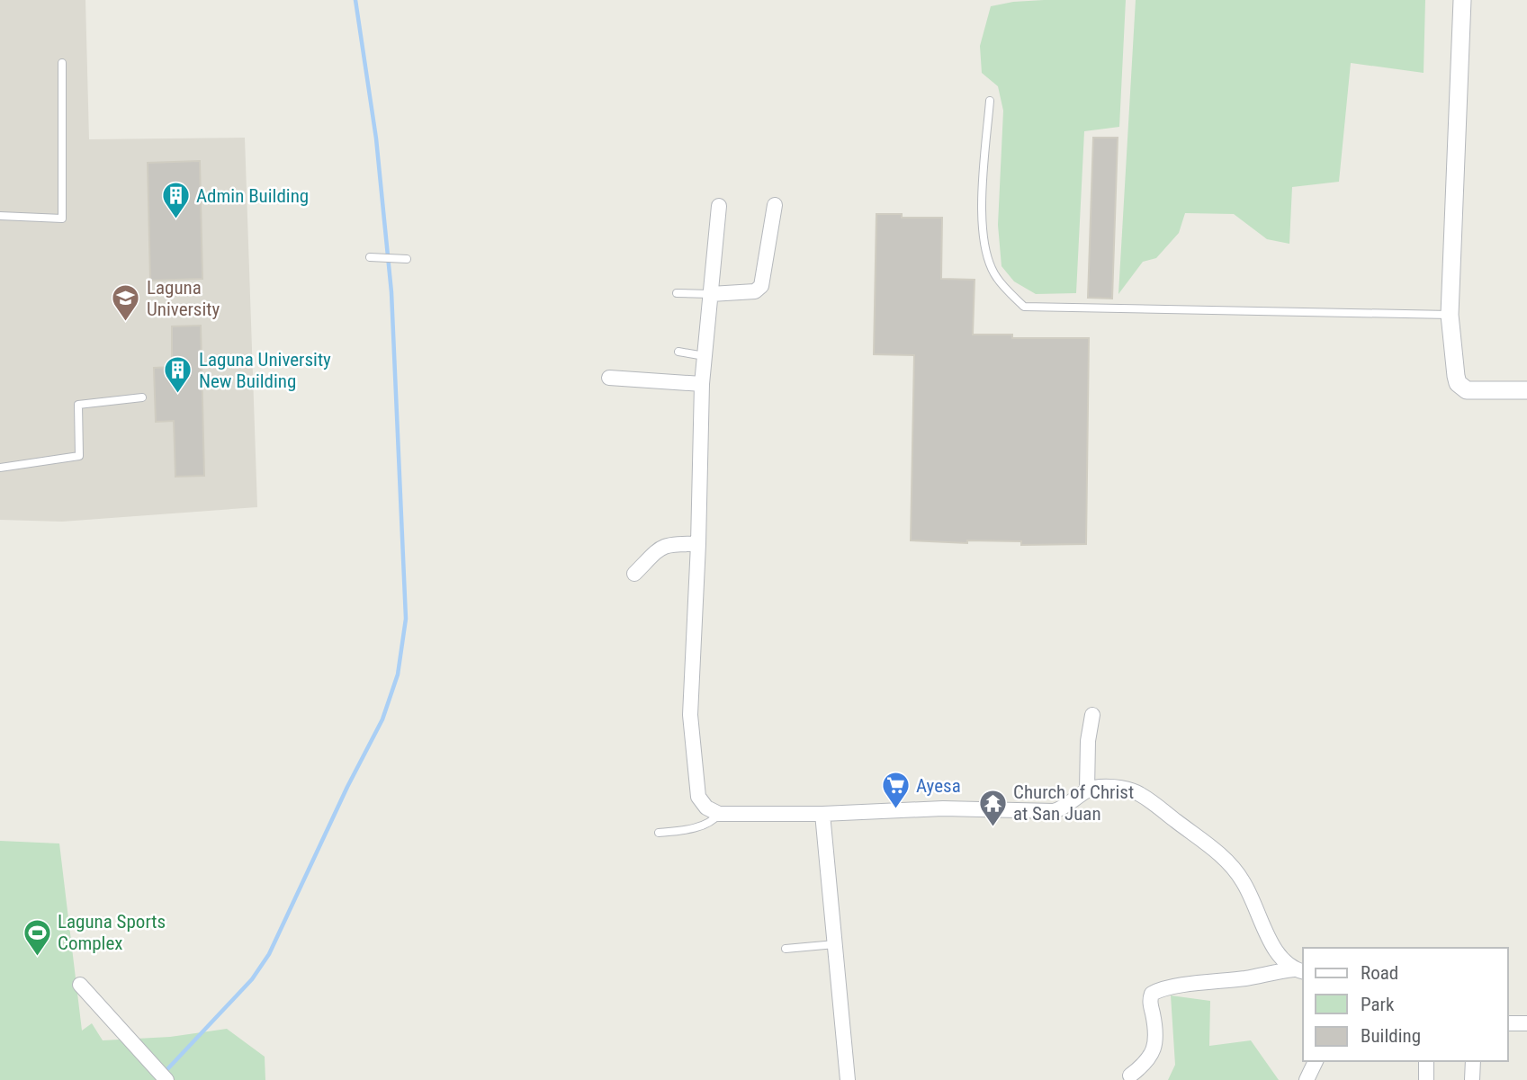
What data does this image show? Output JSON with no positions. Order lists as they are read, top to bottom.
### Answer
{
  "places": {
    "building": ["Admin Building", "Laguna University New Building"],
    "school or university": ["Laguna University"],
    "supermarket": ["Ayesa"],
    "temple": ["Church of Christ at San Juan"],
    "sports": ["Laguna Sports Complex"]
  },
  "legend": ["Road", "Park", "Building"]
}
